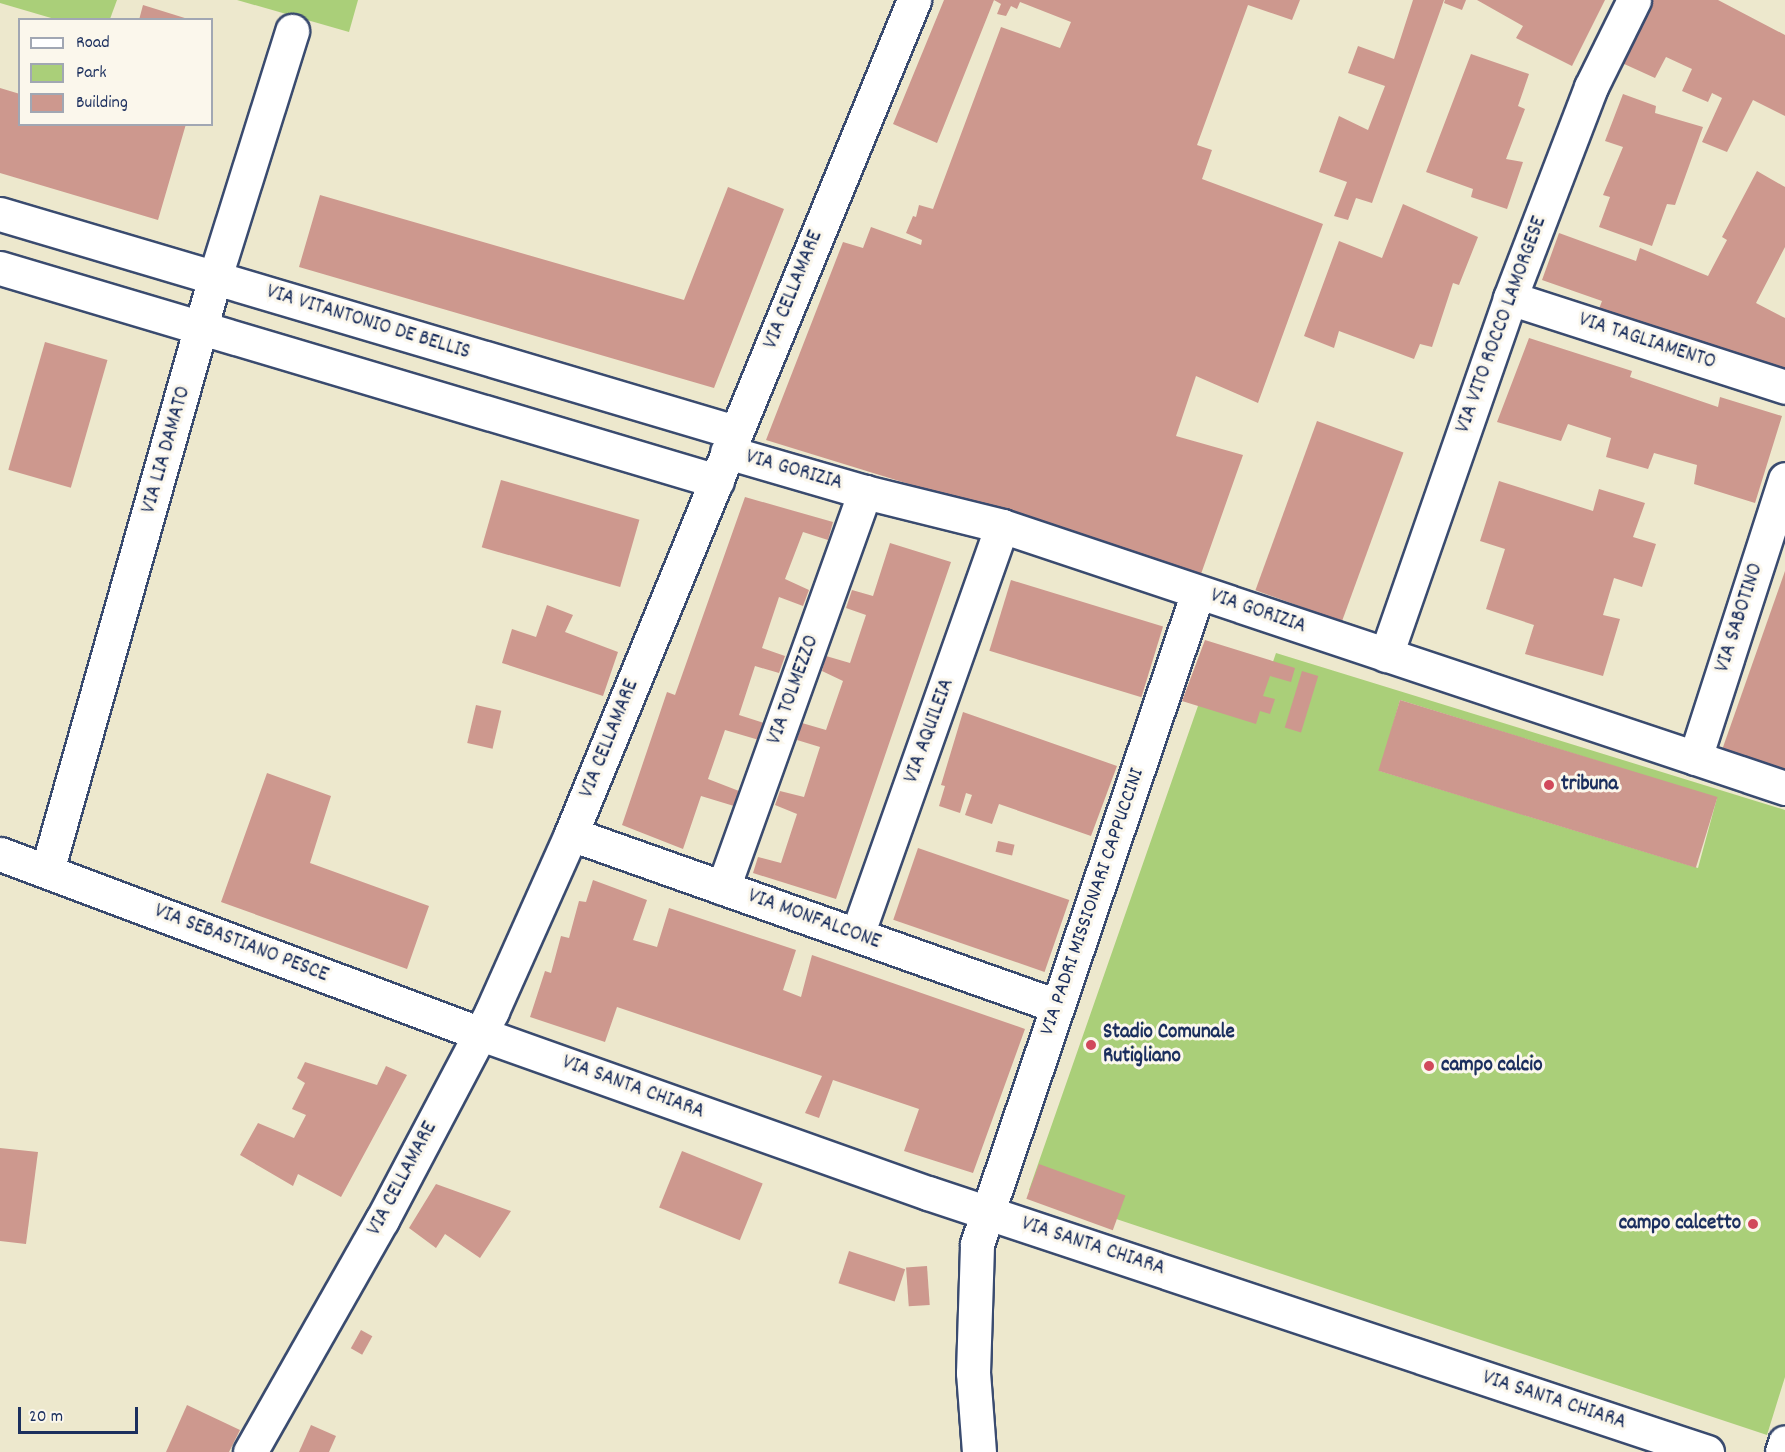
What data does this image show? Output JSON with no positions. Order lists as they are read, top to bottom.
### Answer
{
  "streets": {
    "street": [
      "VIA CELLAMARE",
      "VIA VITANTONIO DE BELLIS",
      "VIA VITO ROCCO LAMORGESE",
      "VIA TAGLIAMENTO",
      "VIA LIA DAMATO",
      "VIA GORIZIA",
      "VIA SABOTINO",
      "VIA TOLMEZZO",
      "VIA AQUILEIA",
      "VIA PADRI MISSIONARI CAPPUCCINI",
      "VIA MONFALCONE",
      "VIA SEBASTIANO PESCE",
      "VIA SANTA CHIARA"
    ]
  },
  "crossings": [
    ["VIA CELLAMARE", "VIA VITANTONIO DE BELLIS"],
    ["VIA CELLAMARE", "VIA GORIZIA"],
    ["VIA CELLAMARE", "VIA MONFALCONE"],
    ["VIA CELLAMARE", "VIA SEBASTIANO PESCE"],
    ["VIA CELLAMARE", "VIA SANTA CHIARA"],
    ["VIA VITANTONIO DE BELLIS", "VIA LIA DAMATO"],
    ["VIA VITANTONIO DE BELLIS", "VIA GORIZIA"],
    ["VIA VITO ROCCO LAMORGESE", "VIA TAGLIAMENTO"],
    ["VIA VITO ROCCO LAMORGESE", "VIA GORIZIA"],
    ["VIA LIA DAMATO", "VIA SEBASTIANO PESCE"],
    ["VIA GORIZIA", "VIA SABOTINO"],
    ["VIA GORIZIA", "VIA TOLMEZZO"],
    ["VIA GORIZIA", "VIA AQUILEIA"],
    ["VIA GORIZIA", "VIA PADRI MISSIONARI CAPPUCCINI"],
    ["VIA TOLMEZZO", "VIA MONFALCONE"],
    ["VIA AQUILEIA", "VIA MONFALCONE"],
    ["VIA PADRI MISSIONARI CAPPUCCINI", "VIA MONFALCONE"],
    ["VIA PADRI MISSIONARI CAPPUCCINI", "VIA SANTA CHIARA"],
    ["VIA SEBASTIANO PESCE", "VIA SANTA CHIARA"]
  ],
  "places": [
    "tribuna",
    "Stadio Comunale Rutigliano",
    "campo calcio",
    "campo calcetto"
  ],
  "legend": ["Road", "Park", "Building"],
  "scale_bar": "20 m"
}
